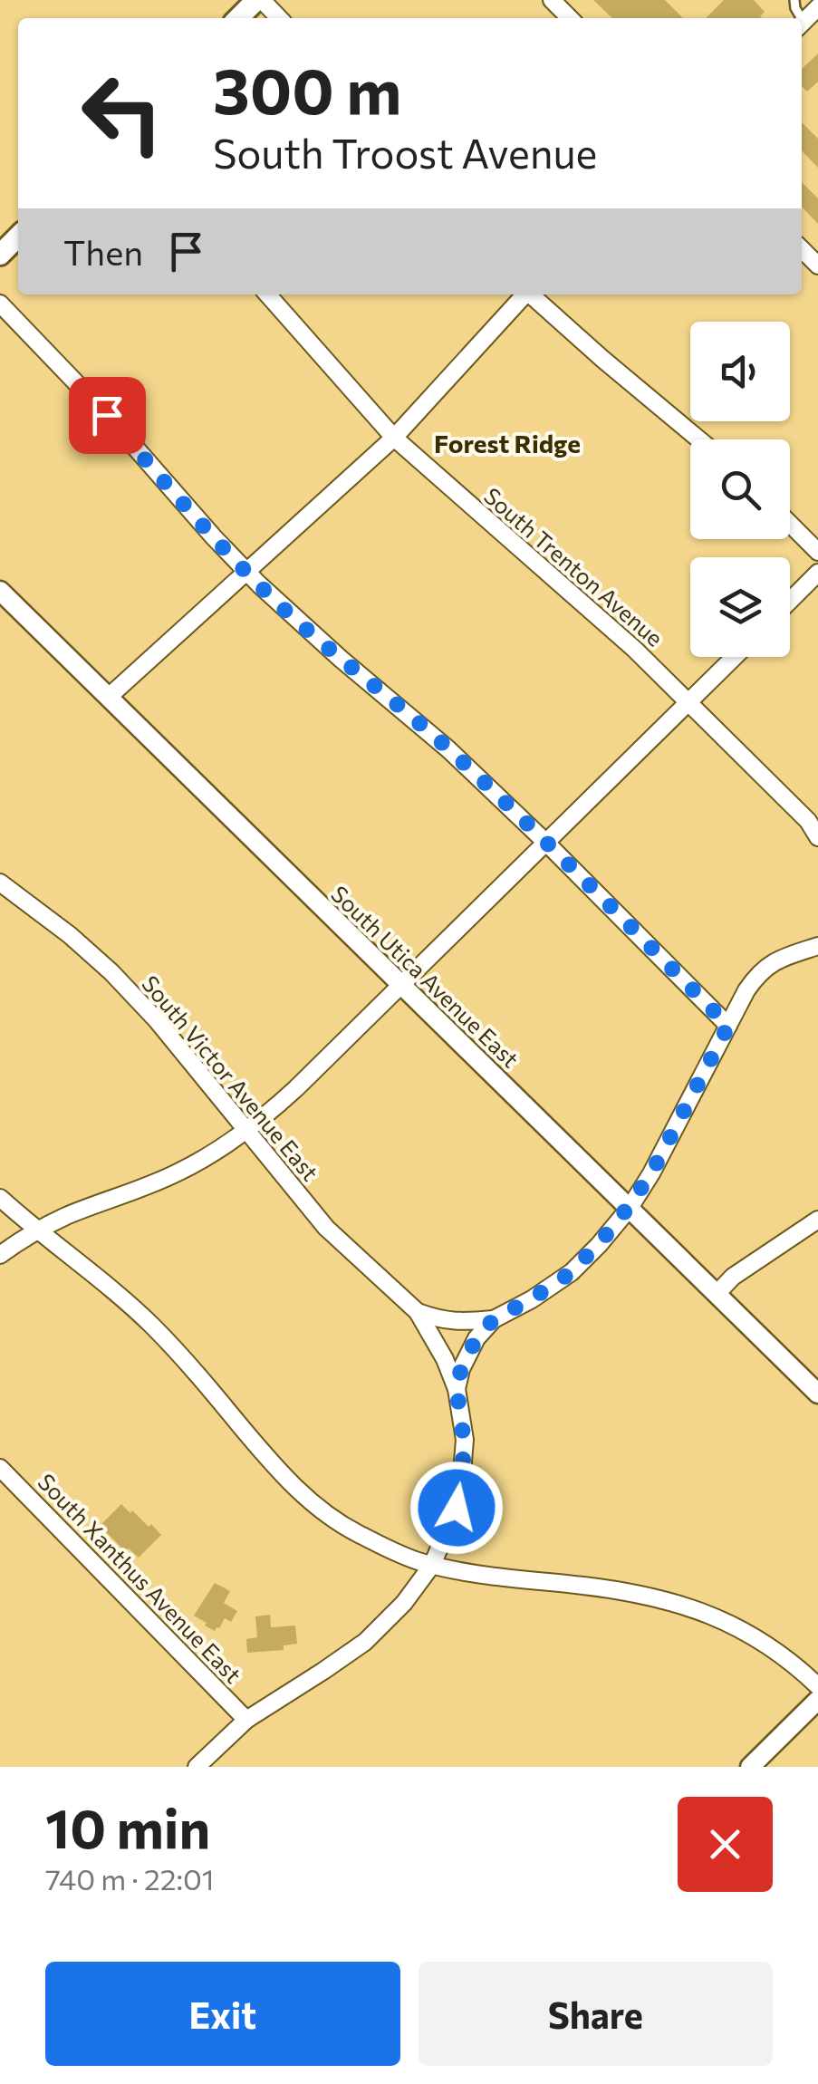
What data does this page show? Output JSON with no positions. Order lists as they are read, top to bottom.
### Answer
{
  "streets": {
    "street": [
      "South Trenton Avenue",
      "South Utica Avenue East",
      "South Victor Avenue East",
      "South Xanthus Avenue East"
    ]
  },
  "districts": ["Forest Ridge"],
  "page": {
    "turn": ["300 m", "South Troost Avenue"],
    "then": "Then",
    "heading": ["10 min", "740 m · 22:01"],
    "buttons": ["Exit", "Share"]
  }
}
